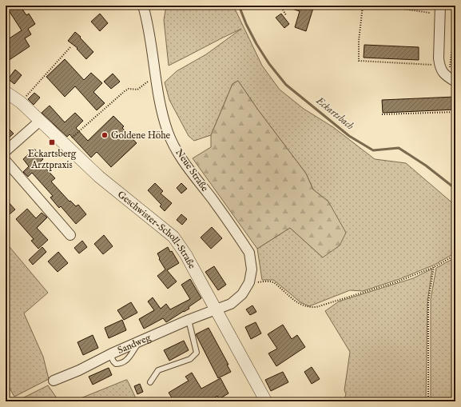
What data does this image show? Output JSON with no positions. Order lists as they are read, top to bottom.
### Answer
{
  "streets": {
    "street": ["Neue Straße", "Geschwister-Scholl-Straße", "Sandweg"]
  },
  "crossings": [
    ["Neue Straße", "Geschwister-Scholl-Straße"],
    ["Neue Straße", "Sandweg"],
    ["Geschwister-Scholl-Straße", "Sandweg"]
  ],
  "water": ["Eckartsbach"],
  "places": {
    "other": ["Goldene Höhe"],
    "transit": ["Eckartsberg Arztpraxis"]
  }
}
